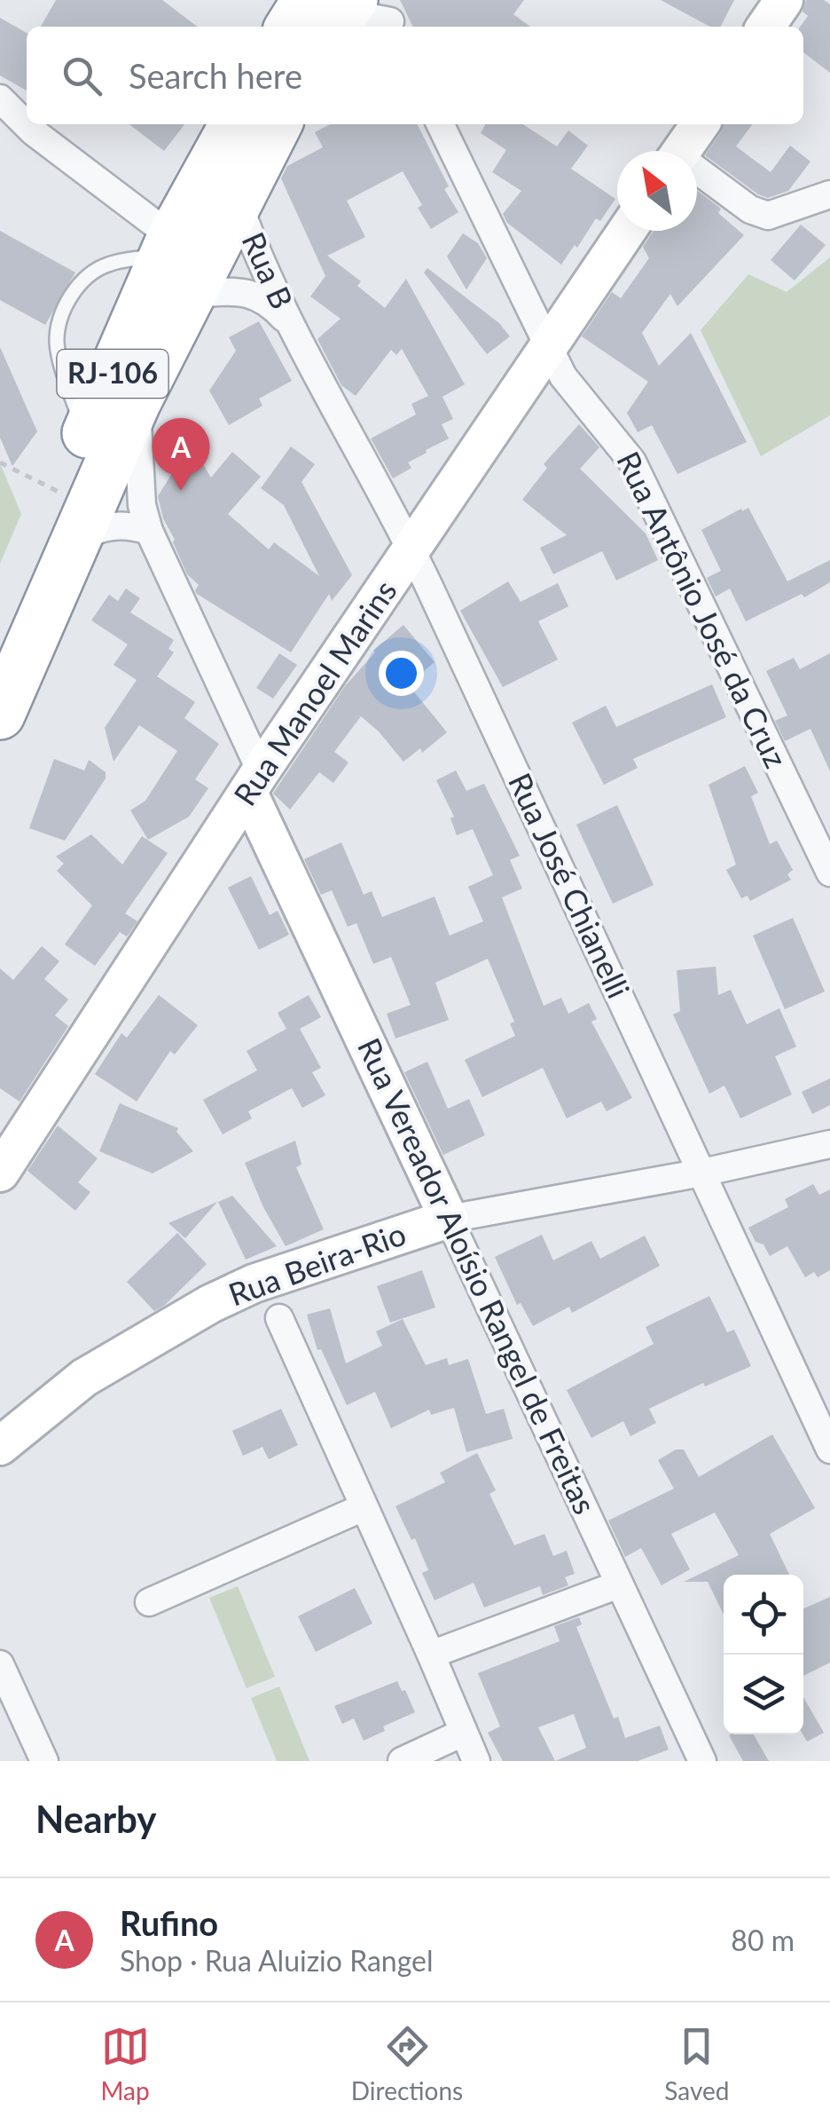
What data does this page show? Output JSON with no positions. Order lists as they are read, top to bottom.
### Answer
{
  "streets": {
    "highway": ["RJ-106"],
    "main road": ["Rua Manoel Marins", "Rua Beira-Rio", "Rua Vereador Aloísio Rangel de Freitas"],
    "street": ["Rua B", "Rua Antônio José da Cruz", "Rua José Chianelli"]
  },
  "crossings": [
    ["Rua B", "RJ-106"],
    ["Rua B", "Rua José Chianelli"],
    ["Rua Antônio José da Cruz", "Rua Manoel Marins"],
    ["Rua Manoel Marins", "Rua José Chianelli"],
    ["Rua Manoel Marins", "Rua Vereador Aloísio Rangel de Freitas"],
    ["Rua José Chianelli", "Rua Beira-Rio"],
    ["Rua Beira-Rio", "Rua Vereador Aloísio Rangel de Freitas"]
  ],
  "north": "top left",
  "page": {
    "search": "Search here",
    "pins": "A",
    "heading": "Nearby",
    "list": [
      {
        "mark": "A",
        "name": "Rufino",
        "note": "Shop · Rua Aluizio Rangel",
        "value": "80 m"
      }
    ],
    "nav": ["Map", "Directions", "Saved"]
  }
}
